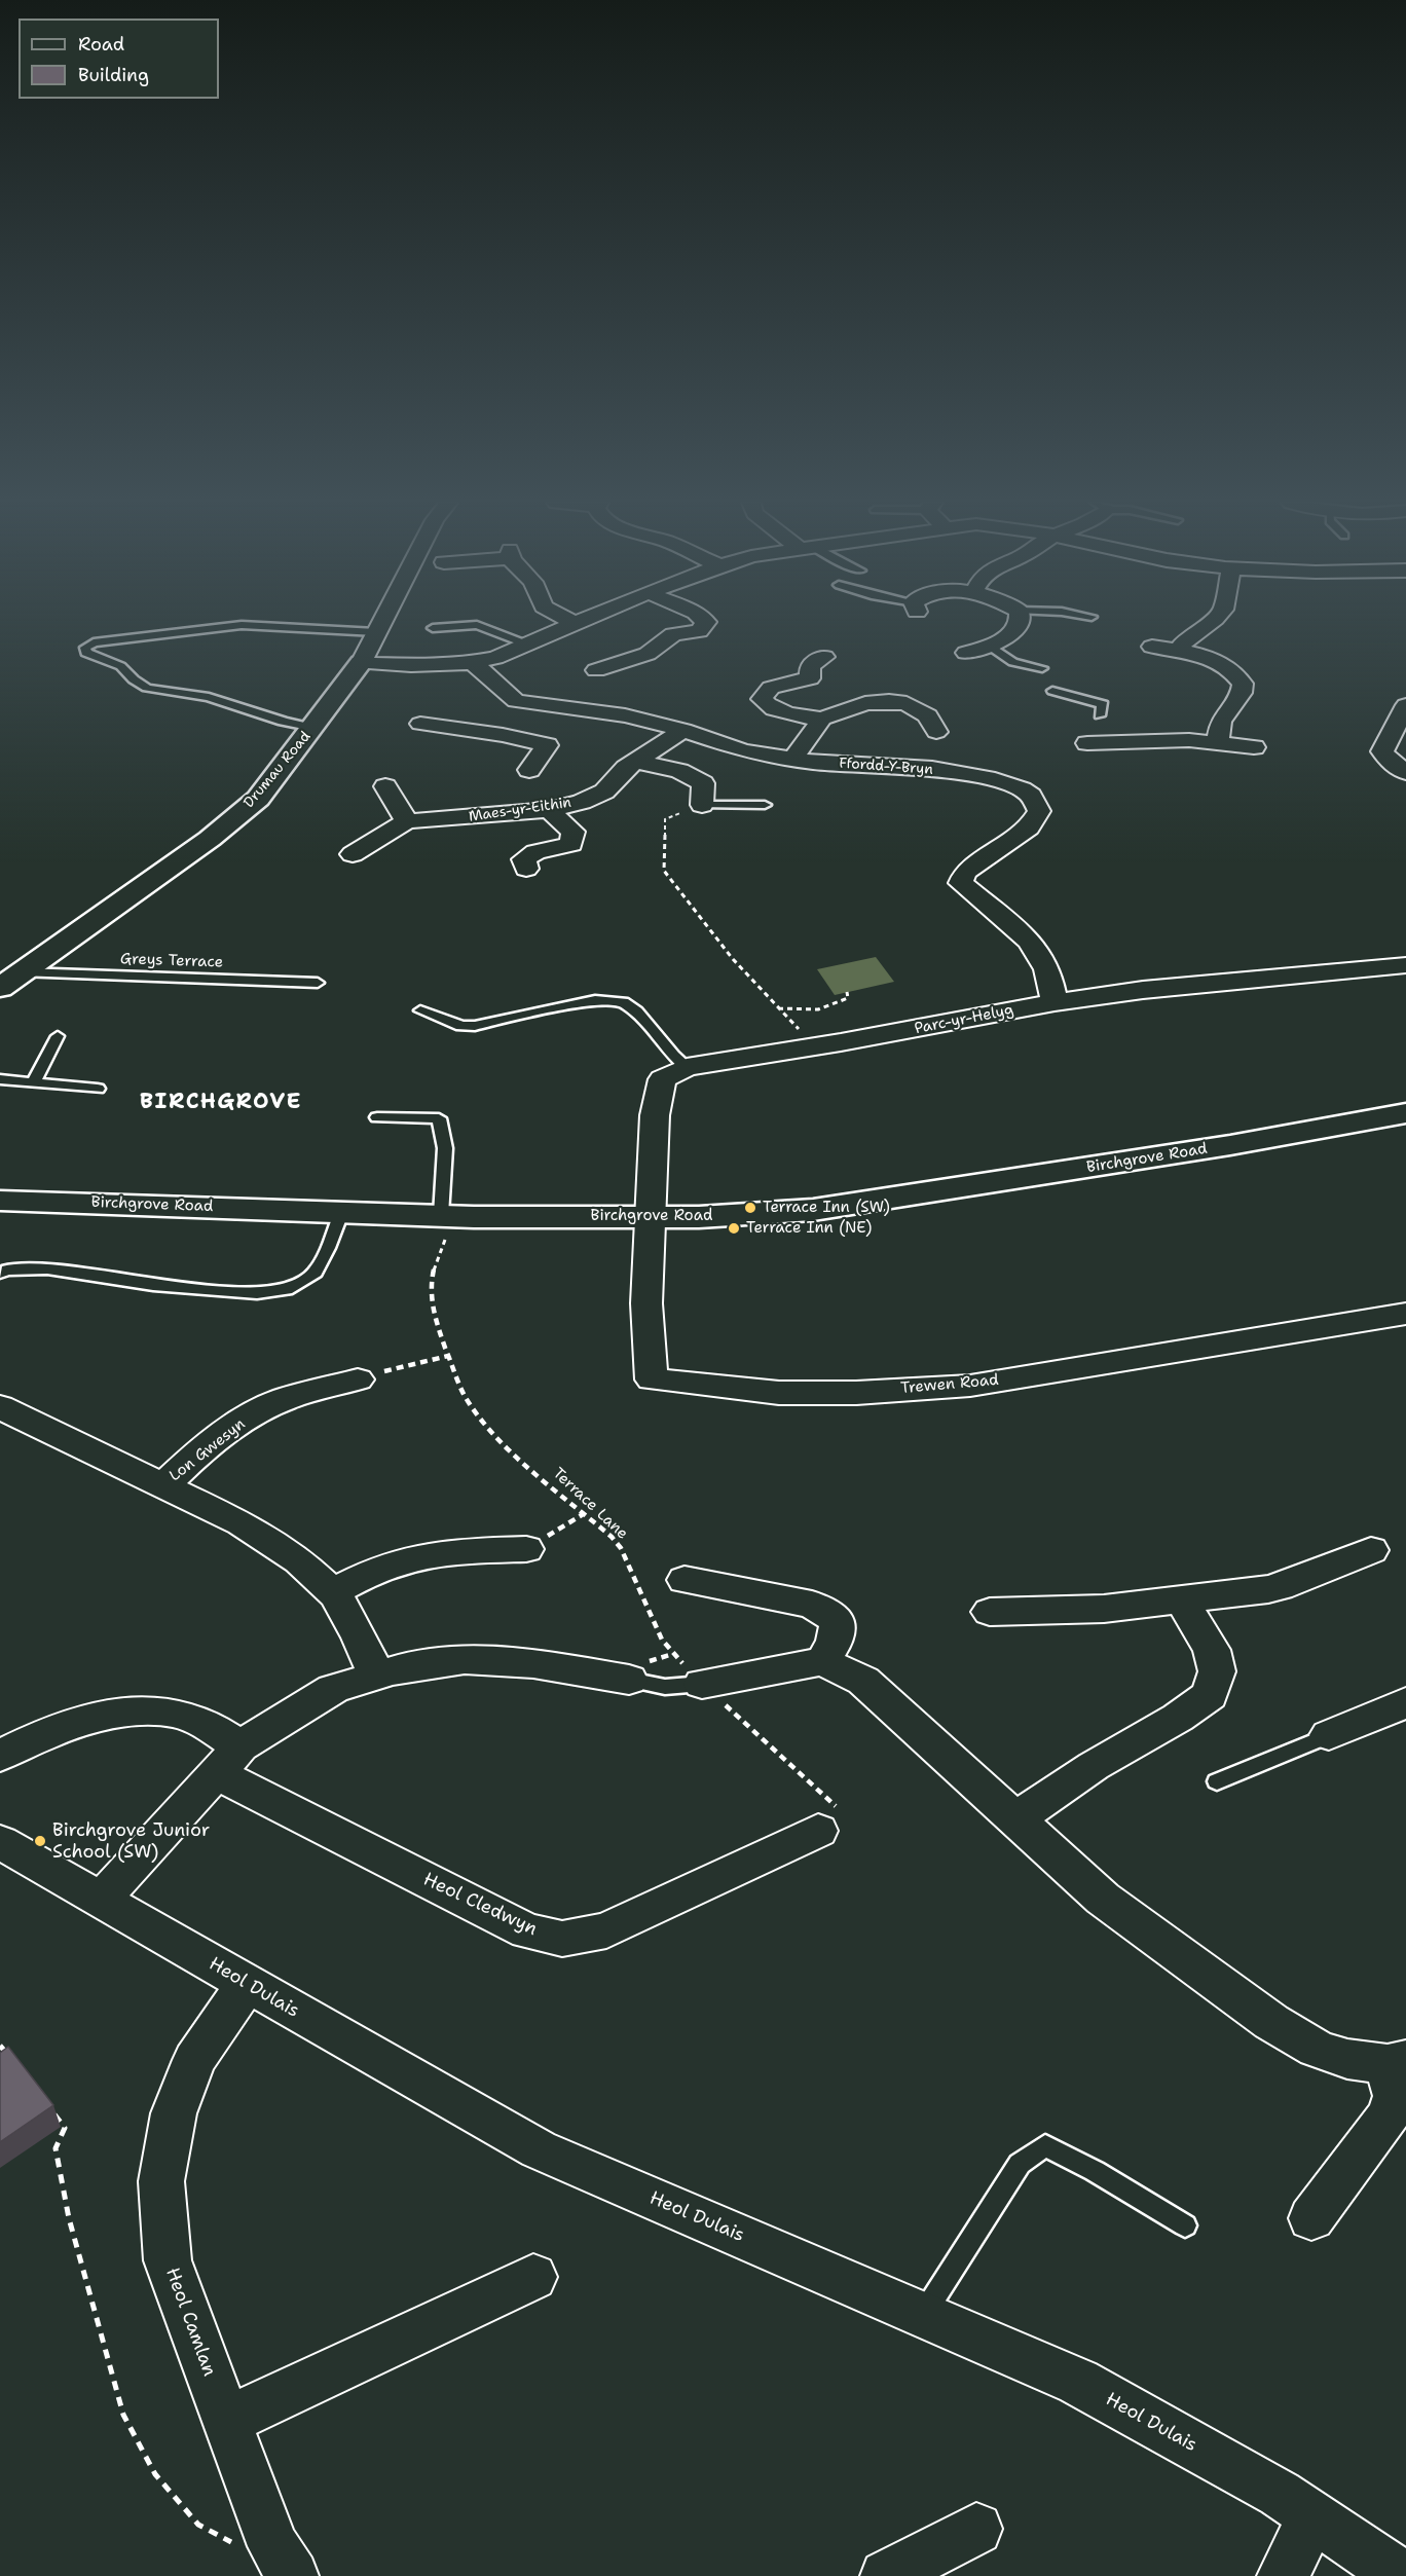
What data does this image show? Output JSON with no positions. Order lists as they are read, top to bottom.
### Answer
{
  "streets": {
    "main road": ["Drumau Road", "Birchgrove Road"],
    "street": [
      "Ffordd-Y-Bryn",
      "Maes-yr-Eithin",
      "Parc-yr-Helyg",
      "Trewen Road",
      "Lon Gwesyn",
      "Heol Cledwyn",
      "Heol Dulais",
      "Heol Camlan"
    ],
    "lane": ["Greys Terrace"],
    "path": ["Terrace Lane"]
  },
  "crossings": [
    ["Ffordd-Y-Bryn", "Maes-yr-Eithin"],
    ["Ffordd-Y-Bryn", "Parc-yr-Helyg"],
    ["Drumau Road", "Greys Terrace"],
    ["Parc-yr-Helyg", "Birchgrove Road"],
    ["Parc-yr-Helyg", "Trewen Road"],
    ["Birchgrove Road", "Trewen Road"],
    ["Birchgrove Road", "Terrace Lane"],
    ["Terrace Lane", "Heol Cledwyn"],
    ["Heol Dulais", "Heol Camlan"]
  ],
  "districts": ["BIRCHGROVE"],
  "places": ["Terrace Inn (SW)", "Terrace Inn (NE)", "Birchgrove Junior School (SW)"],
  "legend": ["Road", "Building"]
}
